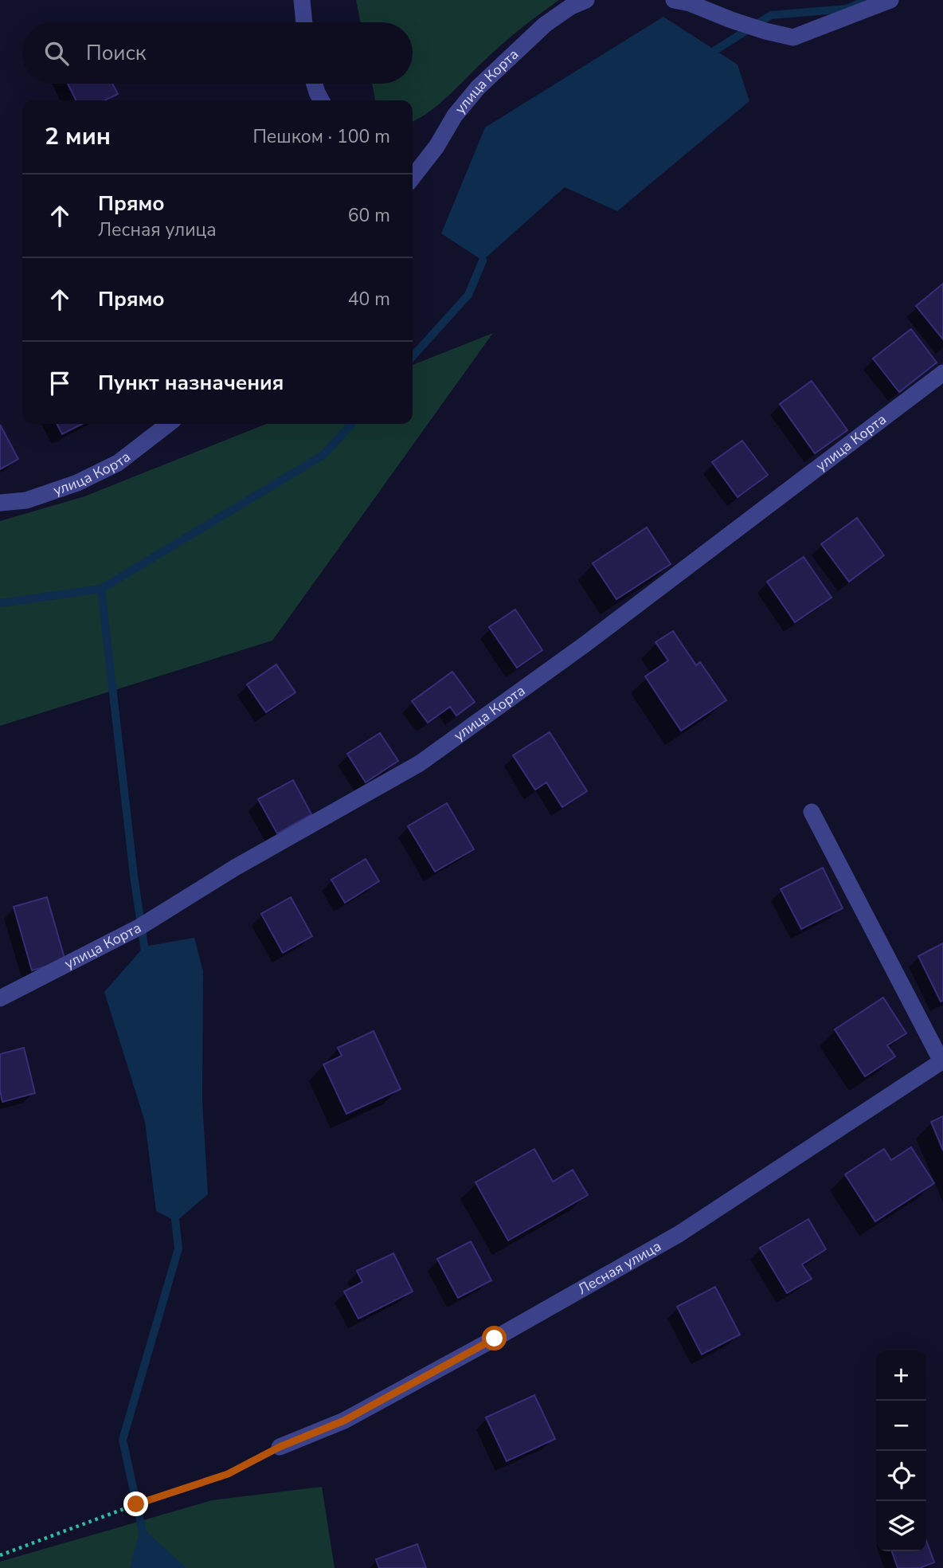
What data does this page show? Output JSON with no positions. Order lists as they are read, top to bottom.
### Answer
{
  "streets": {
    "street": ["улица Корта", "Лесная улица"]
  },
  "page": {
    "search": "Поиск",
    "heading": ["2 мин", "Пешком · 100 m"],
    "list": [
      ["Прямо", "Лесная улица", "60 m"],
      ["Прямо", "40 m"],
      "Пункт назначения"
    ],
    "map_buttons": ["+", "−"]
  }
}
